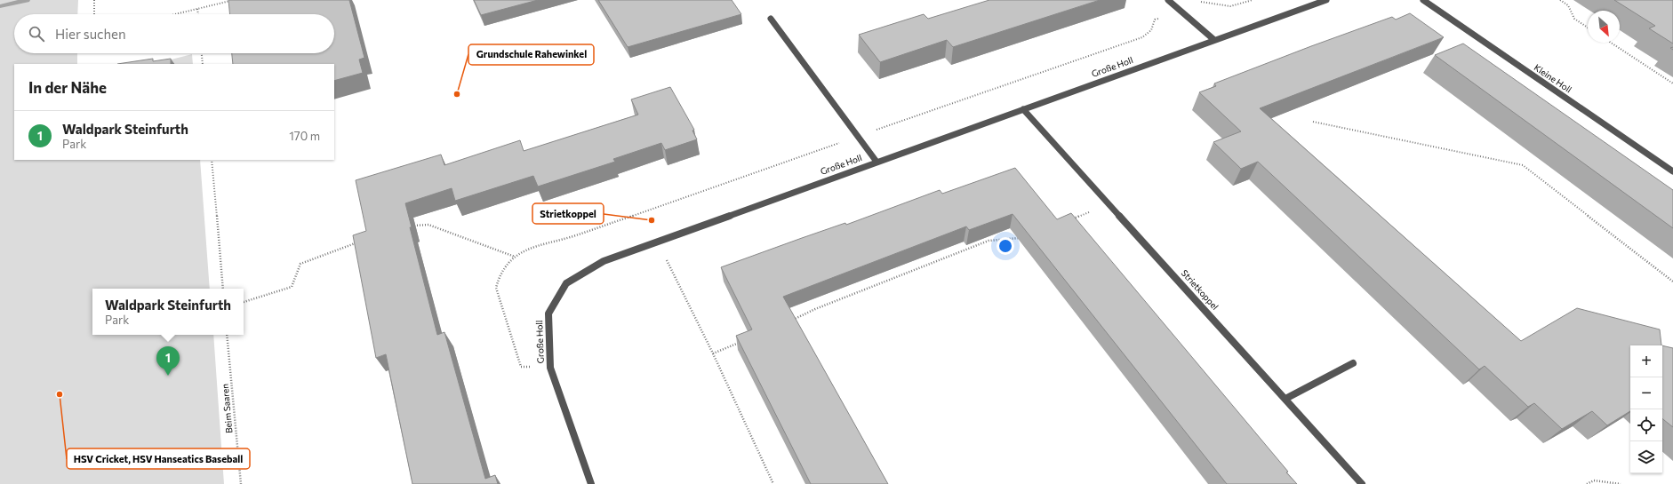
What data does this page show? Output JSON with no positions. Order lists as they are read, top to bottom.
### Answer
{
  "streets": {
    "street": ["Große Holl", "Kleine Holl", "Strietkoppel"],
    "path": ["Beim Saaren"]
  },
  "crossings": [
    ["Große Holl", "Strietkoppel"]
  ],
  "places": ["Grundschule Rahewinkel", "Strietkoppel", "HSV Cricket, HSV Hanseatics Baseball"],
  "north": "bottom right",
  "page": {
    "search": "Hier suchen",
    "heading": "In der Nähe",
    "list": [
      {
        "mark": "1",
        "name": "Waldpark Steinfurth",
        "note": "Park",
        "value": "170 m"
      }
    ],
    "popup": ["Waldpark Steinfurth", "Park"],
    "map_buttons": ["+", "−"],
    "pins": "1"
  }
}
